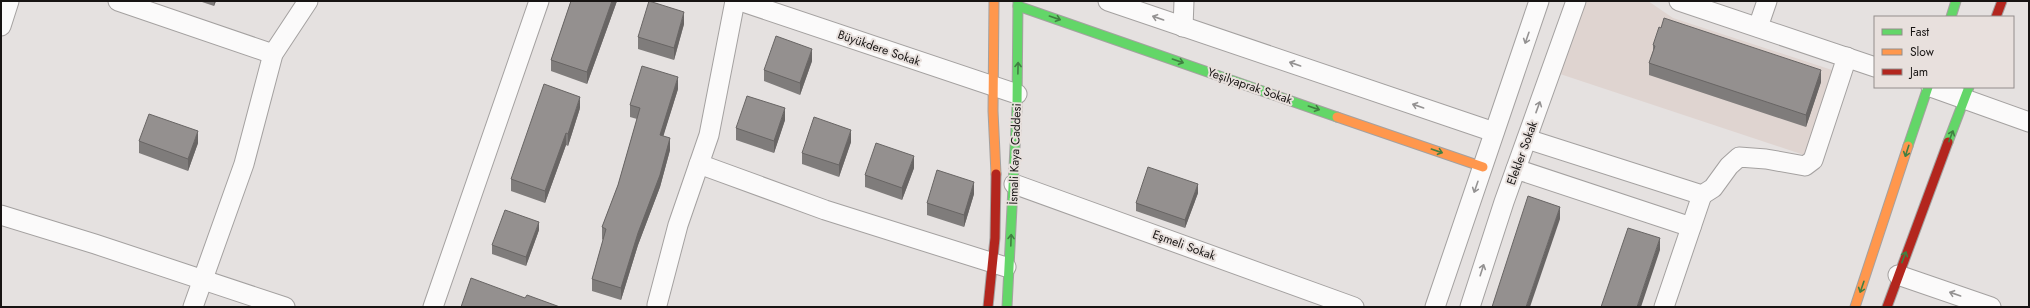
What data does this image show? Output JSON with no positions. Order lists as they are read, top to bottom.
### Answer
{
  "streets": {
    "street": [
      "Büyükdere Sokak",
      "Yeşilyaprak Sokak",
      "Elekler Sokak",
      "İsmali Kaya Caddesi",
      "Eşmeli Sokak"
    ]
  },
  "crossings": [
    ["Büyükdere Sokak", "İsmali Kaya Caddesi"],
    ["Yeşilyaprak Sokak", "İsmali Kaya Caddesi"],
    ["İsmali Kaya Caddesi", "Eşmeli Sokak"]
  ],
  "legend": ["Fast", "Slow", "Jam"]
}
